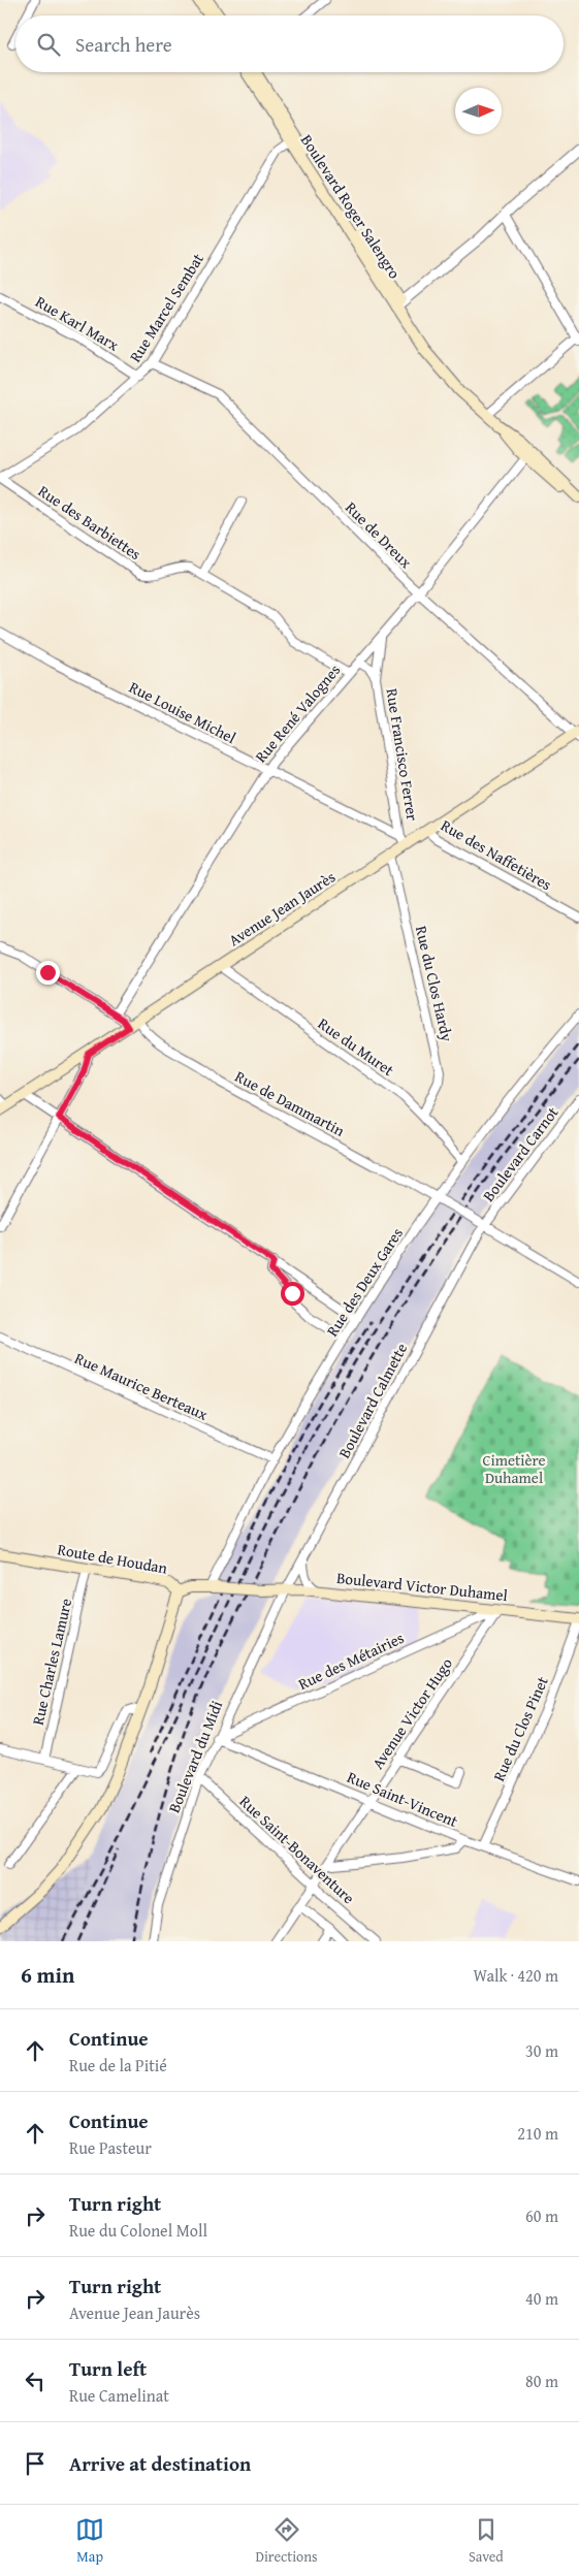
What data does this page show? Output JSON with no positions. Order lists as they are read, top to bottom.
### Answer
{
  "streets": {
    "main road": [
      "Boulevard Roger Salengro",
      "Avenue Jean Jaurès",
      "Route de Houdan",
      "Boulevard Victor Duhamel"
    ],
    "street": [
      "Rue Marcel Sembat",
      "Rue Karl Marx",
      "Rue des Barbiettes",
      "Rue de Dreux",
      "Rue Louise Michel",
      "Rue René Valognes",
      "Rue Francisco Ferrer",
      "Rue des Naffetières",
      "Rue du Clos Hardy",
      "Rue du Muret",
      "Rue de Dammartin",
      "Boulevard Carnot",
      "Rue des Deux Gares",
      "Rue Maurice Berteaux",
      "Boulevard Calmette",
      "Rue des Métairies",
      "Rue Charles Lamure",
      "Avenue Victor Hugo",
      "Rue du Clos Pinet",
      "Boulevard du Midi",
      "Rue Saint-Vincent",
      "Rue Saint-Bonaventure"
    ]
  },
  "crossings": [
    ["Boulevard Roger Salengro", "Rue Marcel Sembat"],
    ["Boulevard Roger Salengro", "Rue René Valognes"],
    ["Rue Marcel Sembat", "Rue Karl Marx"],
    ["Rue Marcel Sembat", "Rue des Barbiettes"],
    ["Rue Marcel Sembat", "Rue de Dreux"],
    ["Rue des Barbiettes", "Rue René Valognes"],
    ["Rue de Dreux", "Rue René Valognes"],
    ["Rue de Dreux", "Avenue Jean Jaurès"],
    ["Rue Louise Michel", "Rue René Valognes"],
    ["Rue Louise Michel", "Rue Francisco Ferrer"],
    ["Rue Louise Michel", "Avenue Jean Jaurès"],
    ["Rue René Valognes", "Rue Francisco Ferrer"],
    ["Rue Francisco Ferrer", "Avenue Jean Jaurès"],
    ["Rue des Naffetières", "Avenue Jean Jaurès"],
    ["Avenue Jean Jaurès", "Rue du Clos Hardy"],
    ["Avenue Jean Jaurès", "Rue du Muret"],
    ["Avenue Jean Jaurès", "Rue de Dammartin"],
    ["Rue du Clos Hardy", "Rue du Muret"],
    ["Rue du Muret", "Rue des Deux Gares"],
    ["Rue de Dammartin", "Boulevard Carnot"],
    ["Rue de Dammartin", "Rue des Deux Gares"],
    ["Rue de Dammartin", "Boulevard Calmette"],
    ["Boulevard Carnot", "Boulevard Calmette"],
    ["Rue des Deux Gares", "Rue Maurice Berteaux"],
    ["Rue des Deux Gares", "Route de Houdan"],
    ["Boulevard Calmette", "Boulevard Victor Duhamel"],
    ["Boulevard Calmette", "Boulevard du Midi"],
    ["Route de Houdan", "Boulevard Victor Duhamel"],
    ["Route de Houdan", "Rue Charles Lamure"],
    ["Boulevard Victor Duhamel", "Rue des Métairies"],
    ["Boulevard Victor Duhamel", "Avenue Victor Hugo"],
    ["Boulevard Victor Duhamel", "Rue du Clos Pinet"],
    ["Boulevard Victor Duhamel", "Boulevard du Midi"],
    ["Rue des Métairies", "Avenue Victor Hugo"],
    ["Rue des Métairies", "Boulevard du Midi"],
    ["Rue des Métairies", "Rue Saint-Vincent"],
    ["Avenue Victor Hugo", "Rue Saint-Vincent"],
    ["Avenue Victor Hugo", "Rue Saint-Bonaventure"],
    ["Rue du Clos Pinet", "Rue Saint-Vincent"],
    ["Boulevard du Midi", "Rue Saint-Vincent"],
    ["Boulevard du Midi", "Rue Saint-Bonaventure"]
  ],
  "parks": ["Cimetière Duhamel"],
  "north": "right",
  "page": {
    "search": "Search here",
    "heading": ["6 min", "Walk · 420 m"],
    "list": [
      ["Continue", "Rue de la Pitié", "30 m"],
      ["Continue", "Rue Pasteur", "210 m"],
      ["Turn right", "Rue du Colonel Moll", "60 m"],
      ["Turn right", "Avenue Jean Jaurès", "40 m"],
      ["Turn left", "Rue Camelinat", "80 m"],
      "Arrive at destination"
    ],
    "nav": ["Map", "Directions", "Saved"]
  }
}
